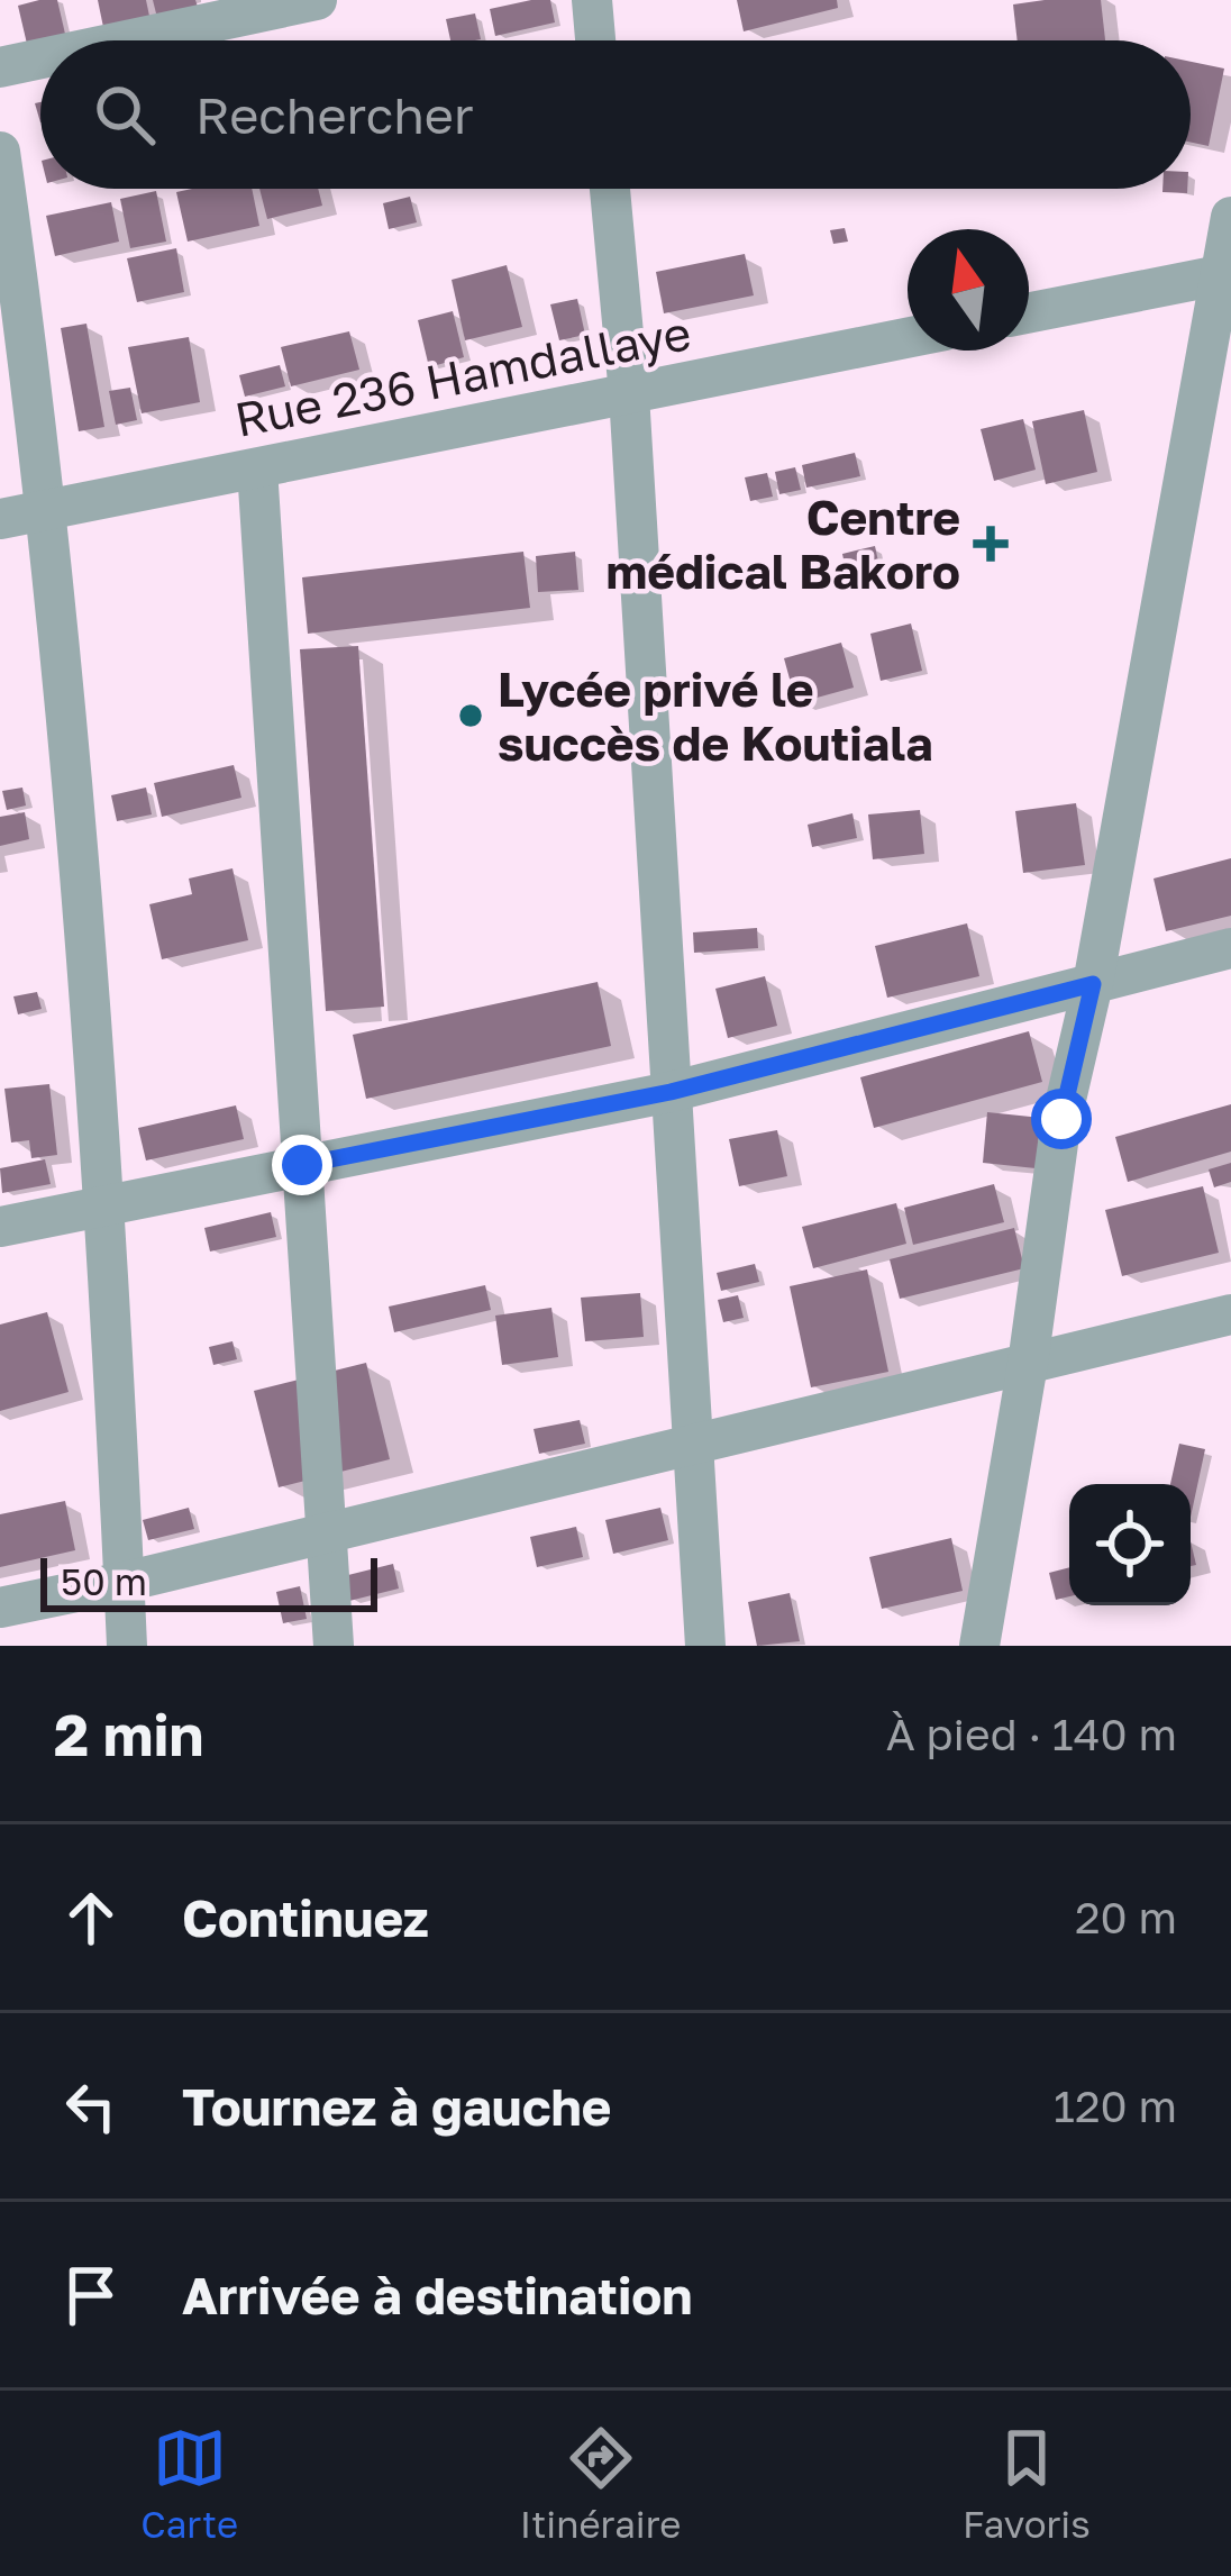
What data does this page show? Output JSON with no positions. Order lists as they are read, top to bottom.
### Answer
{
  "streets": {
    "street": ["Rue 236 Hamdallaye"]
  },
  "places": {
    "health": ["Centre médical Bakoro"],
    "other": ["Lycée privé le succès de Koutiala"]
  },
  "scale_bar": "50 m",
  "north": "top",
  "page": {
    "search": "Rechercher",
    "scale": "50 m",
    "heading": ["2 min", "À pied · 140 m"],
    "list": [
      ["Continuez", "20 m"],
      ["Tournez à gauche", "120 m"],
      "Arrivée à destination"
    ],
    "nav": ["Carte", "Itinéraire", "Favoris"]
  }
}
